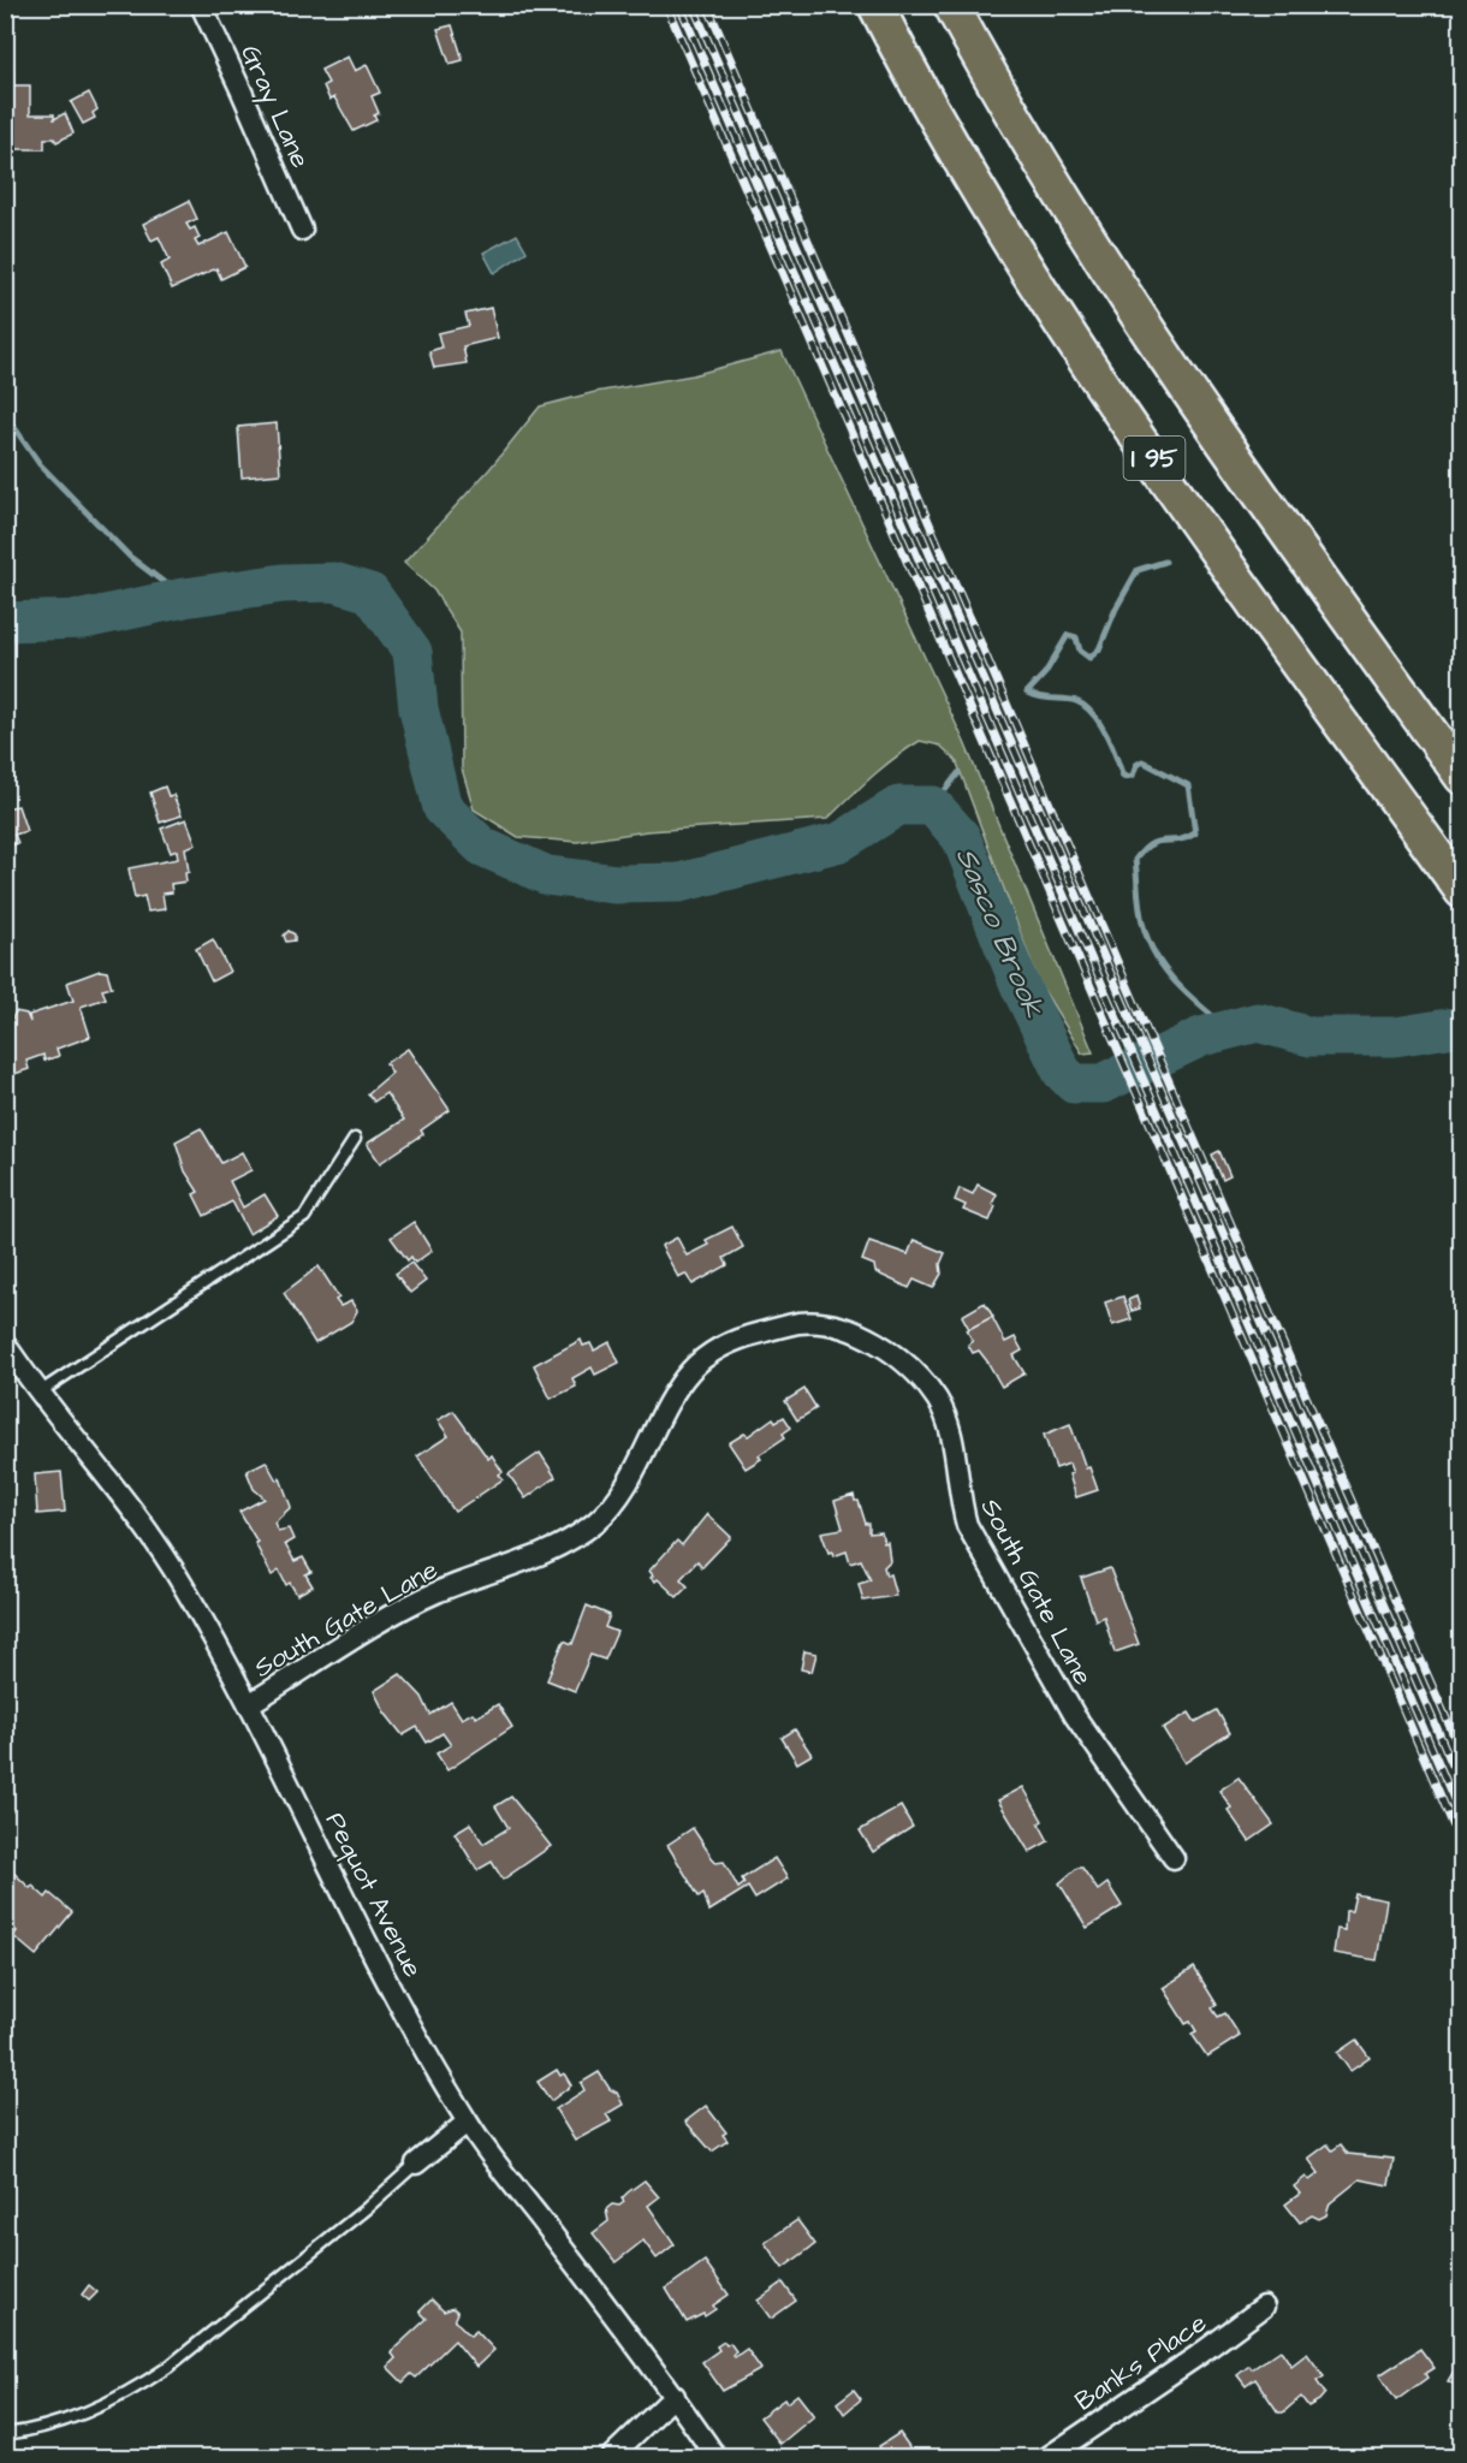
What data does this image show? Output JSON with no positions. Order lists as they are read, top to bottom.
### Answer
{
  "streets": {
    "highway": ["I 95"],
    "street": [
      "Gray Lane",
      "South Gate Lane",
      "Pequot Avenue",
      "Banks Place"
    ]
  },
  "crossings": [
    ["South Gate Lane", "Pequot Avenue"]
  ],
  "water": ["Sasco Brook"]
}
